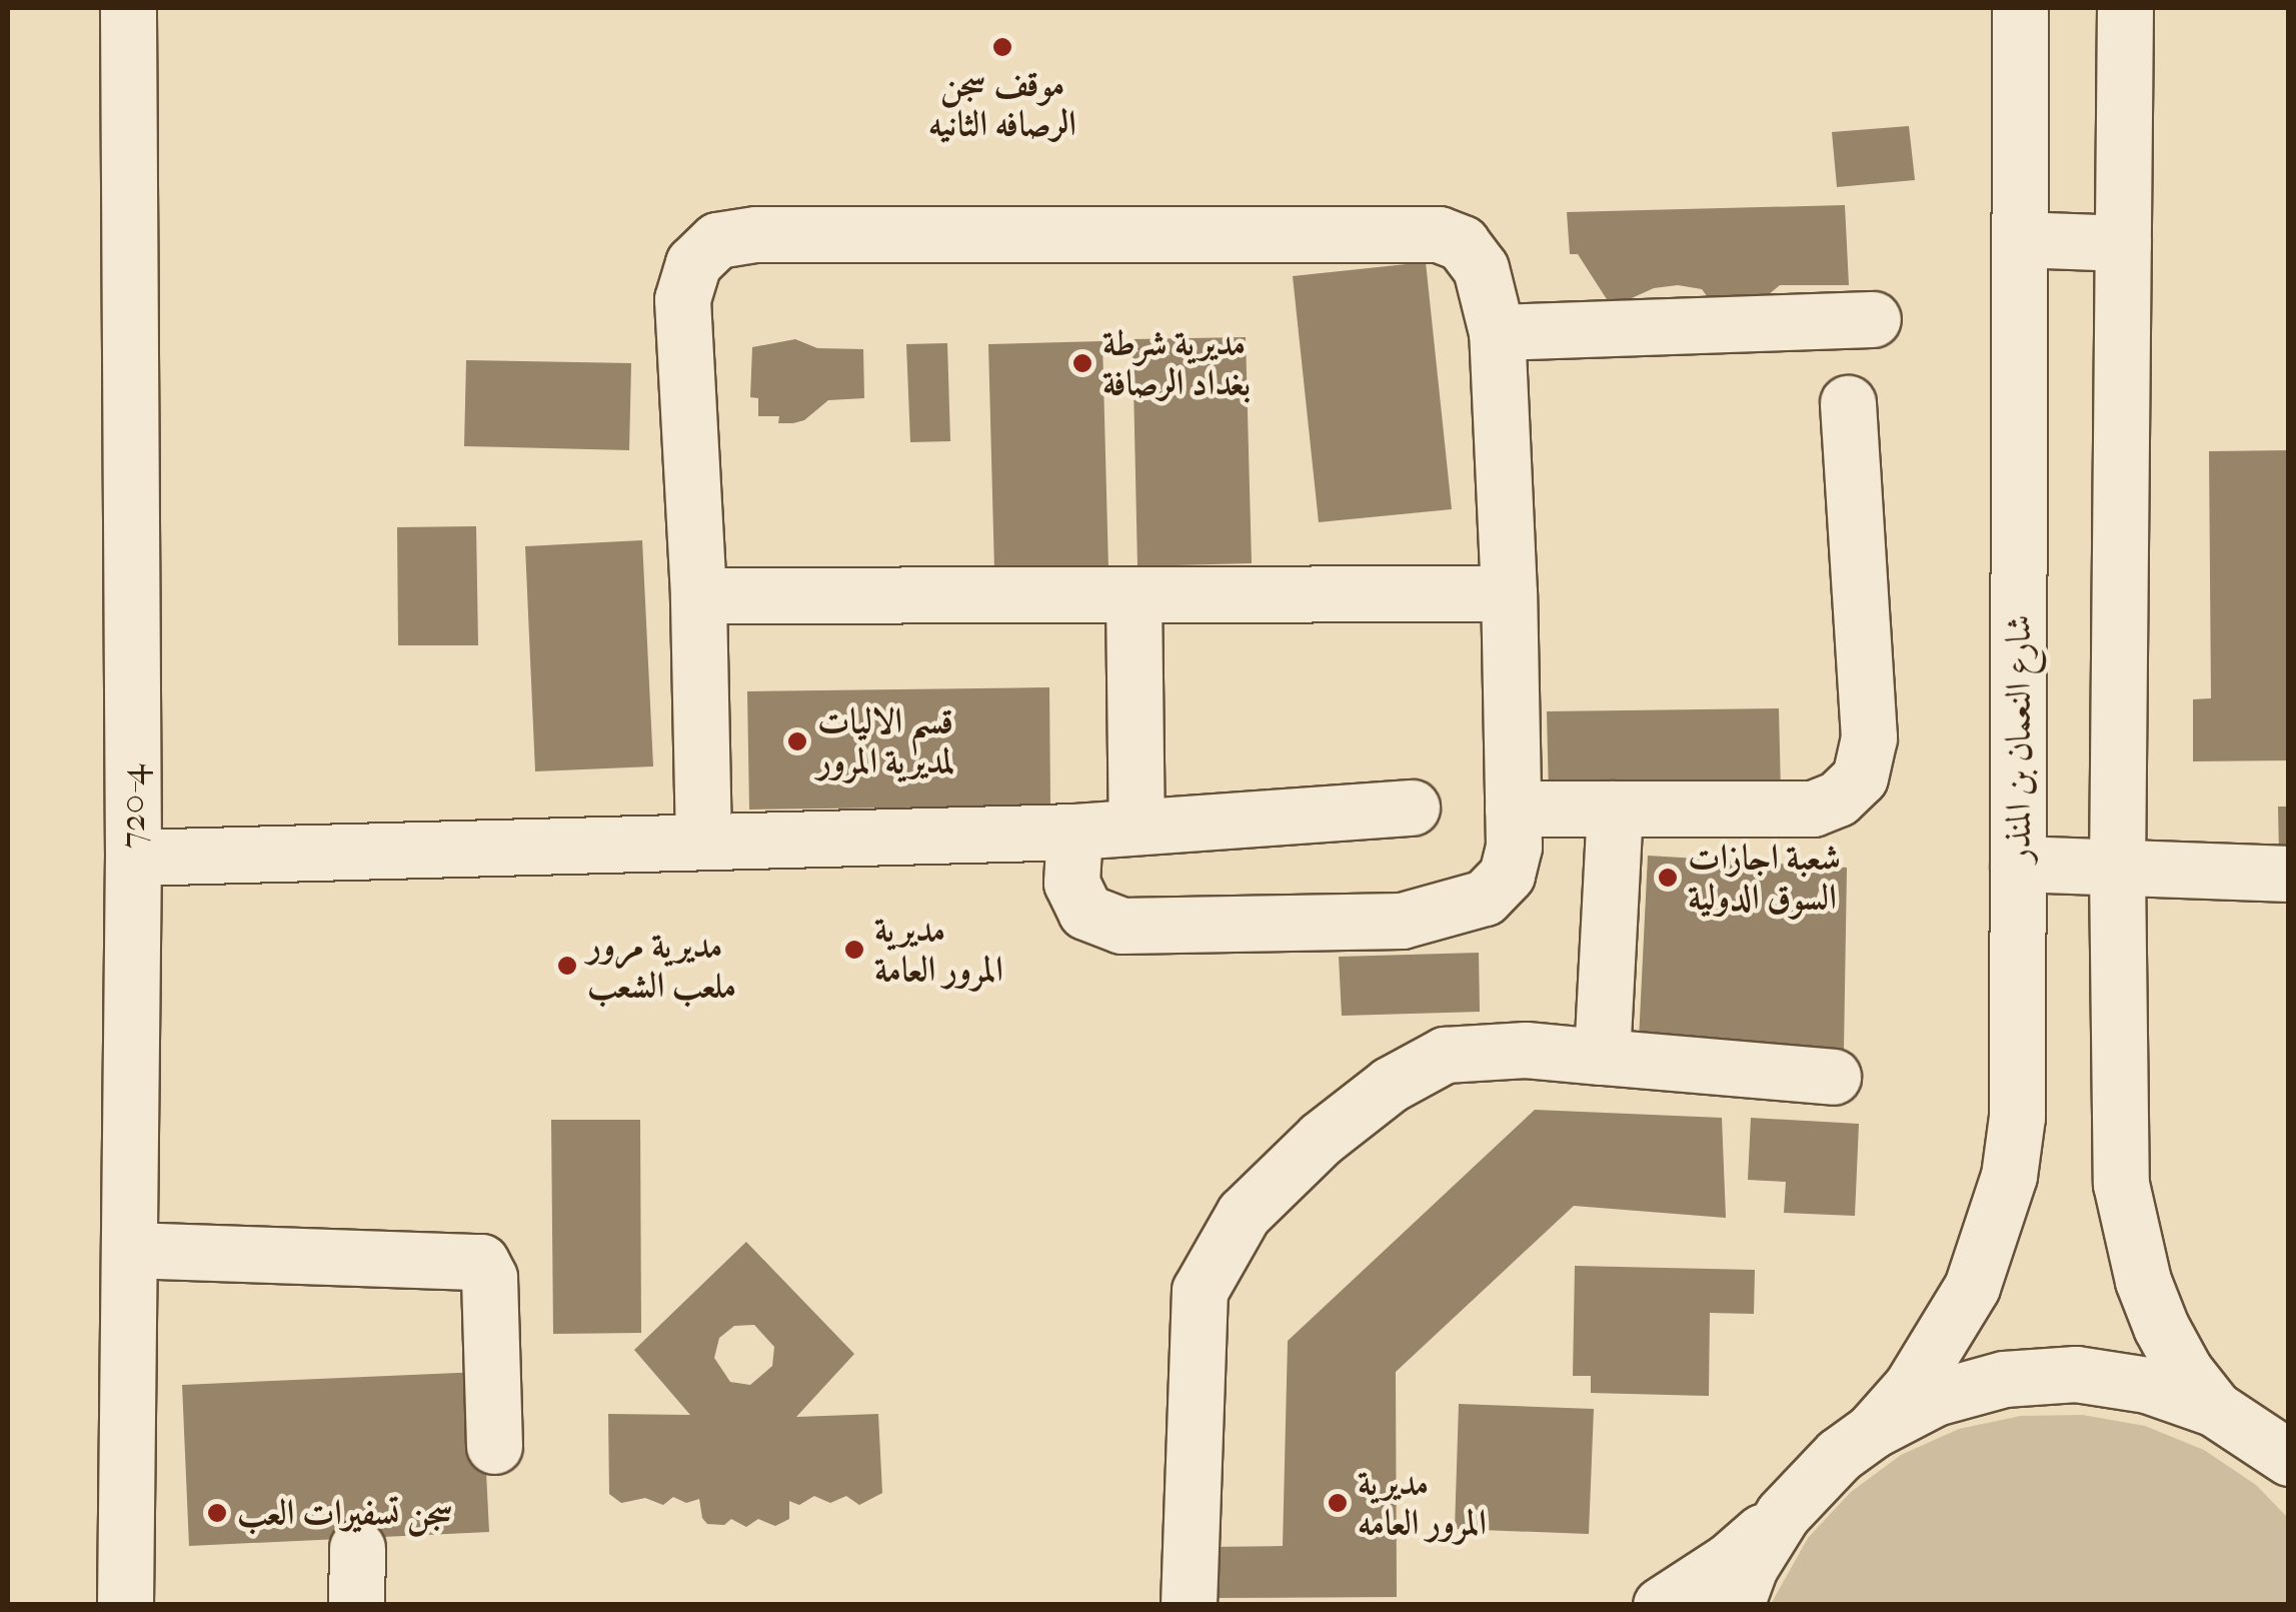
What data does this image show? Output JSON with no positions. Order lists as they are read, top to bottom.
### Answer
{
  "streets": {
    "street": ["شارع النعمان بن المنذر", "720-4"]
  },
  "places": [
    "موقف سجن الرصافه الثانيه",
    "مديرية شرطة بغداد الرصافة",
    "قسم الاليات لمديرية المرور",
    "شعبة اجازات السوق الدولية",
    "مديرية المرور العامة",
    "مديرية مرور ملعب الشعب",
    "مديرية المرور العامه",
    "سجن تسفيرات العب"
  ]
}
